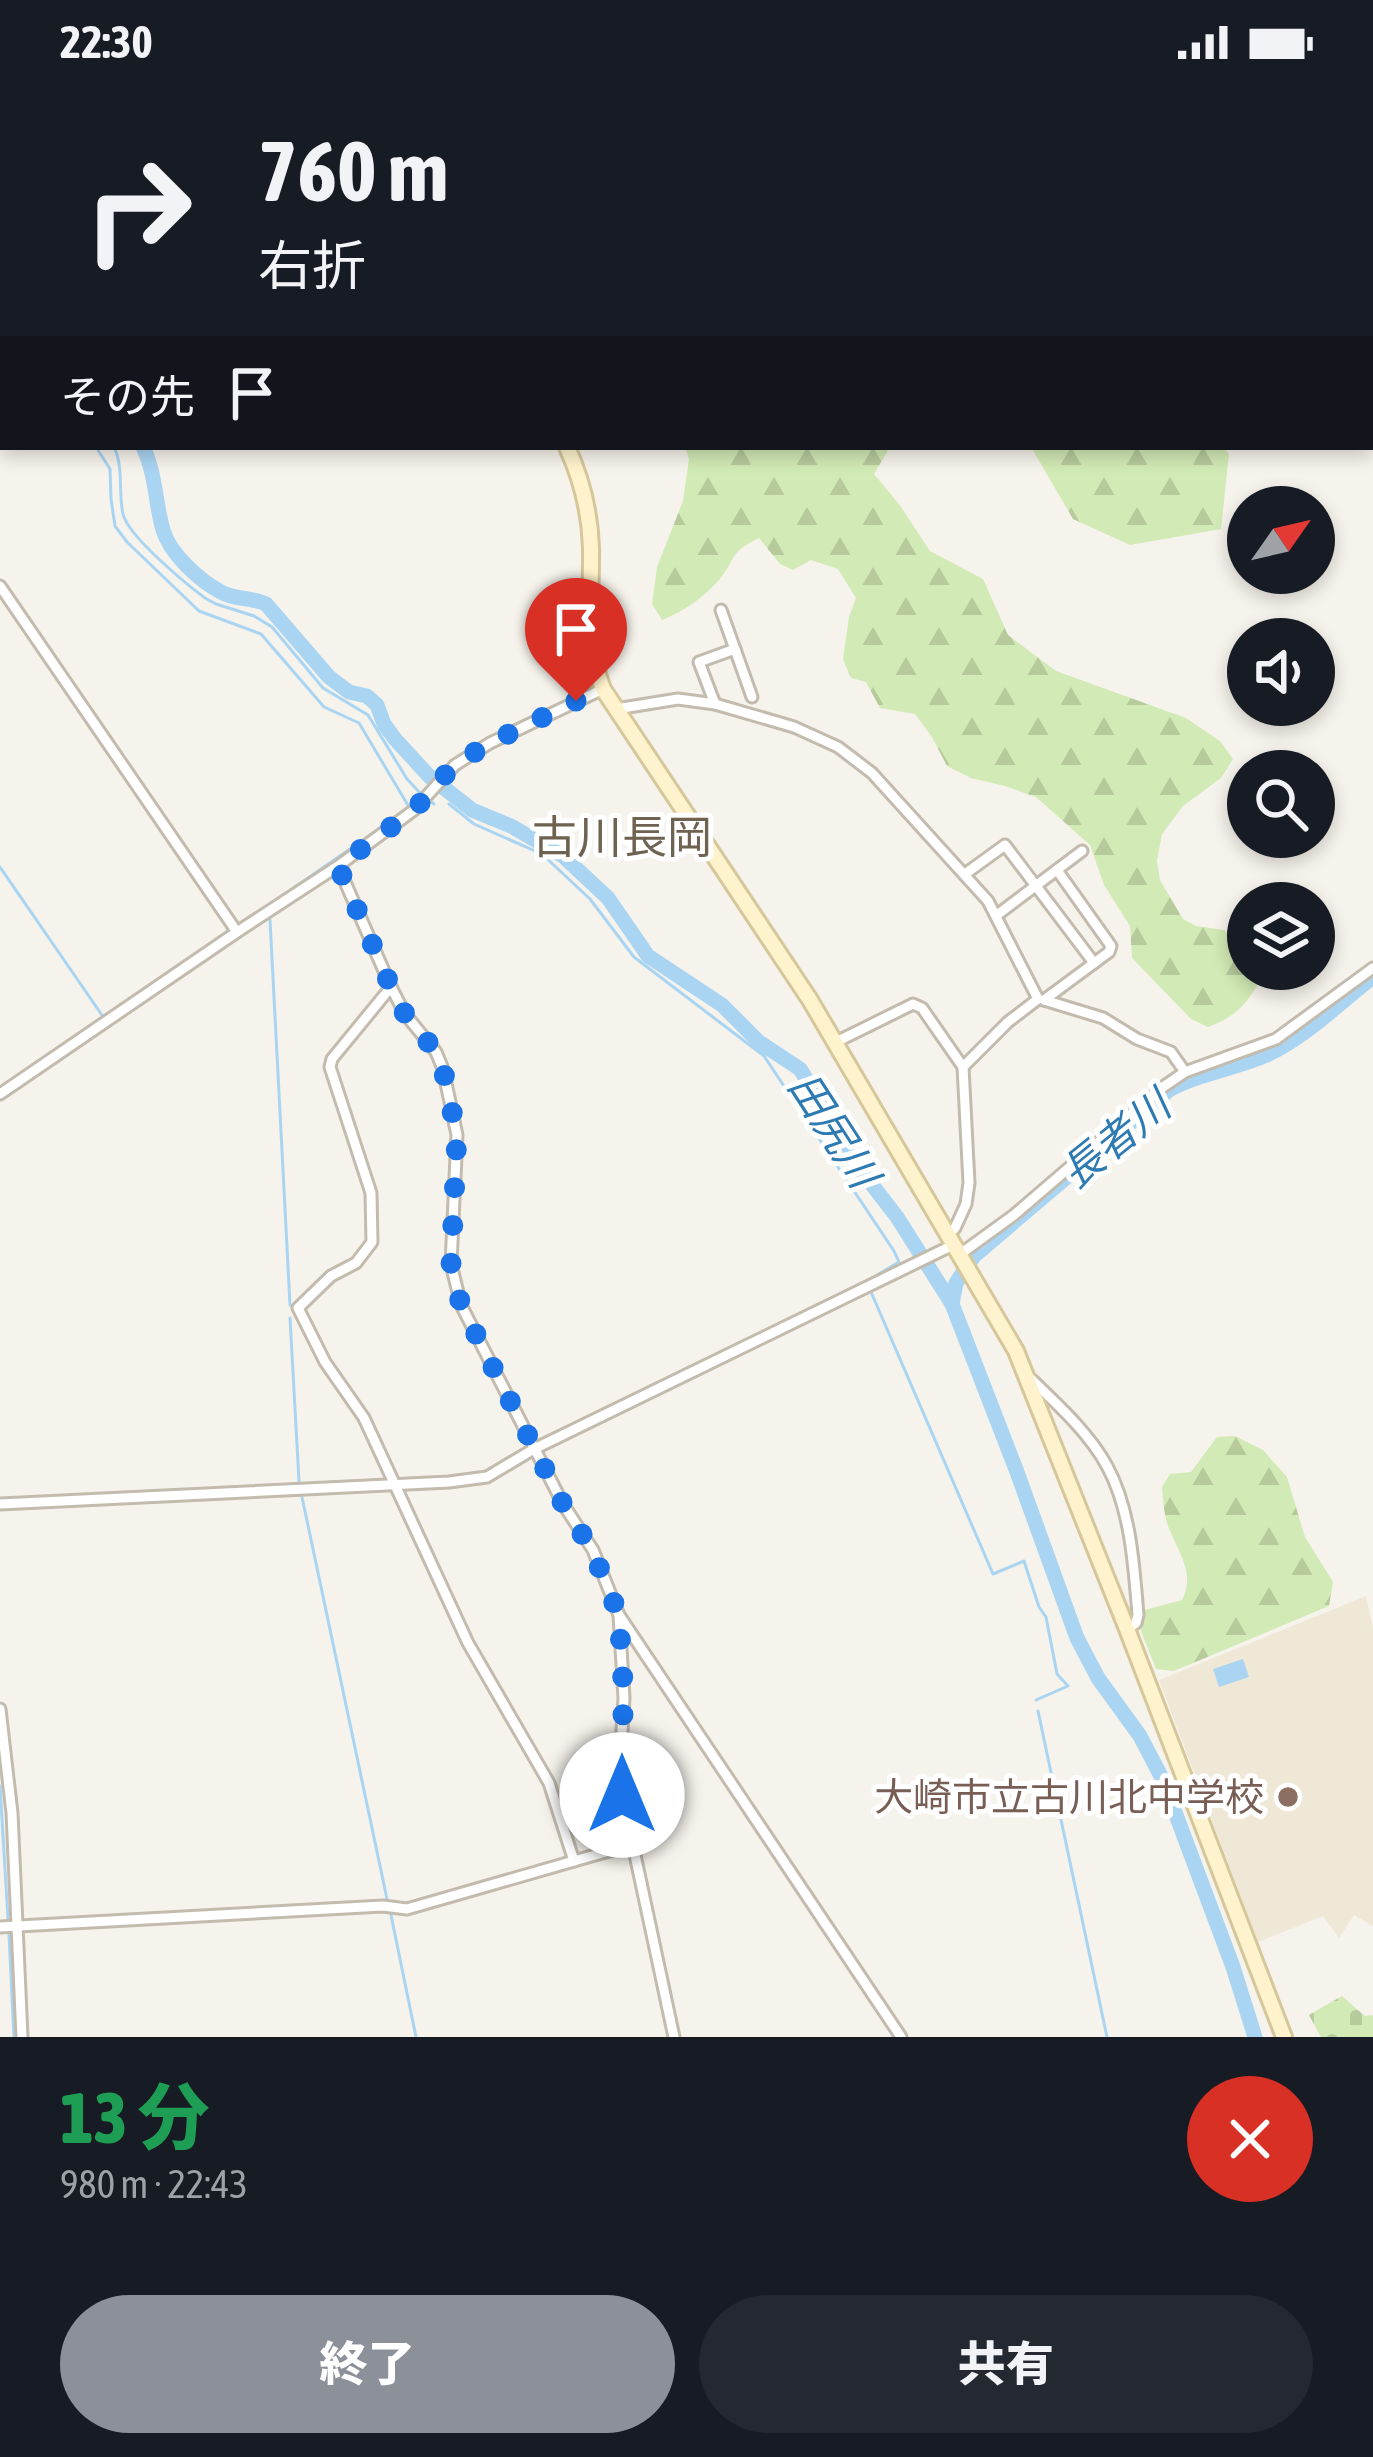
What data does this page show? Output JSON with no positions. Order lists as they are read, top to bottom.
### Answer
{
  "districts": ["古川長岡"],
  "water": ["田尻川", "長者川"],
  "places": ["大崎市立古川北中学校"],
  "north": "top right",
  "page": {
    "status": "22:30",
    "turn": ["760 m", "右折"],
    "then": "その先",
    "heading": ["13 分", "980 m · 22:43"],
    "buttons": ["終了", "共有"]
  }
}
